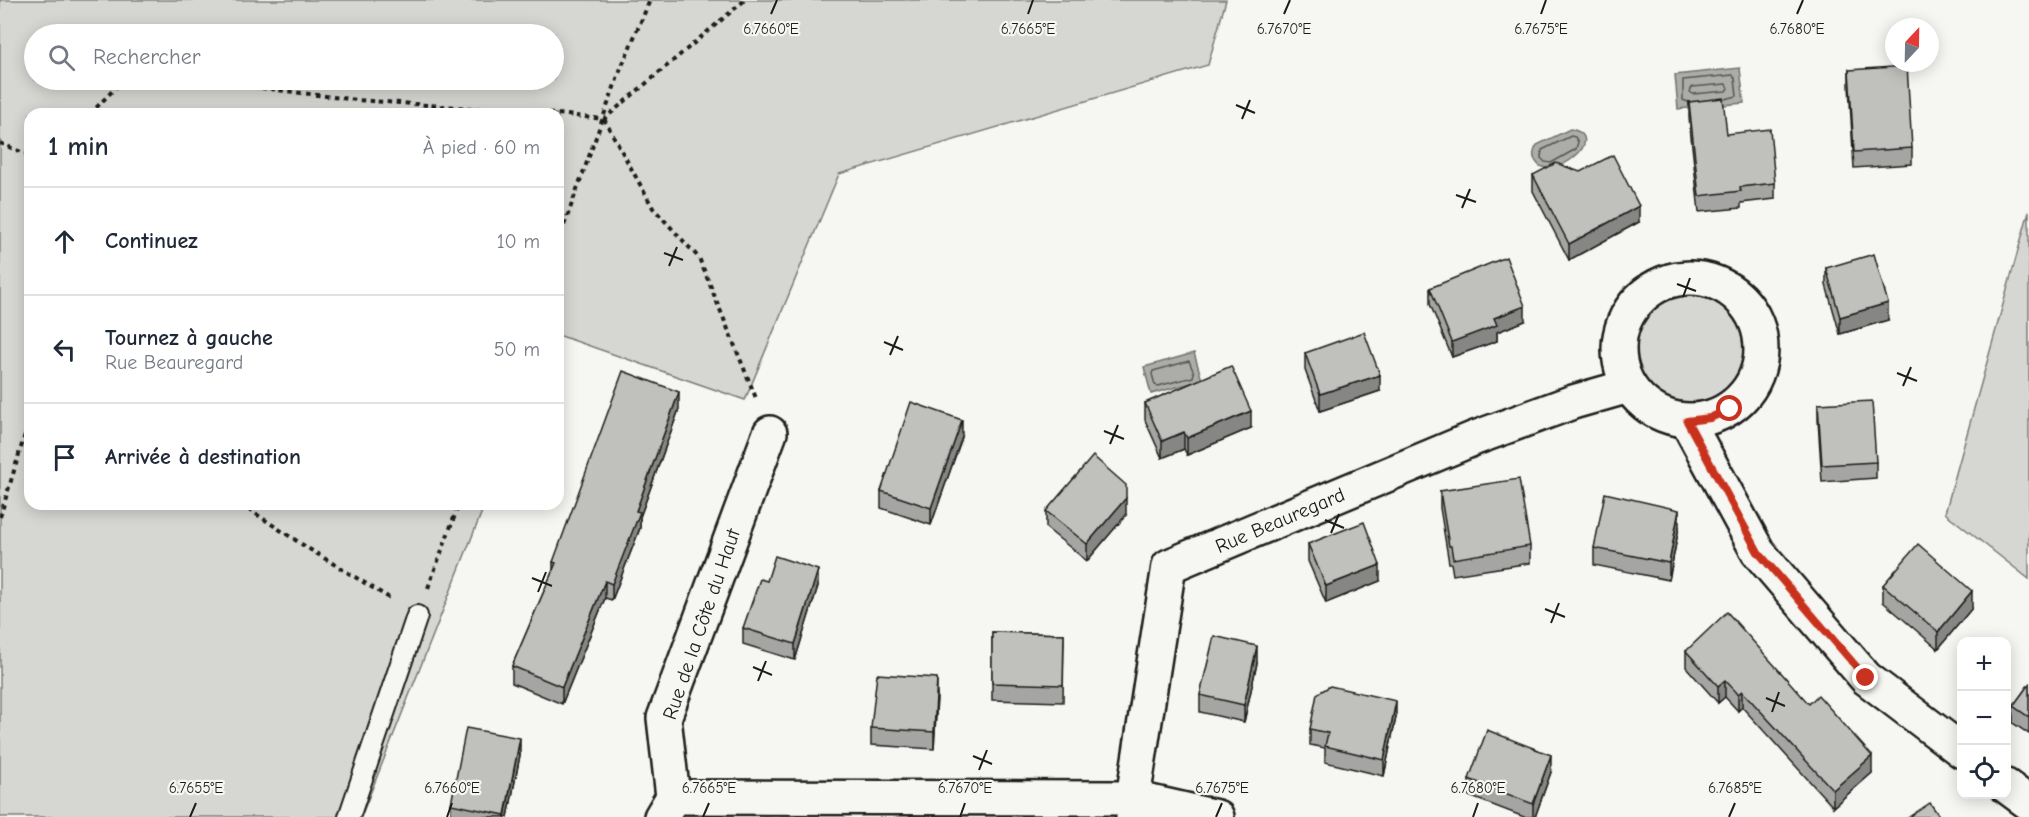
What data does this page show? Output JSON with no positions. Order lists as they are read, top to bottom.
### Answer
{
  "streets": {
    "street": ["Rue Beauregard", "Rue de la Côte du Haut"]
  },
  "north": "top",
  "page": {
    "search": "Rechercher",
    "heading": ["1 min", "À pied · 60 m"],
    "list": [
      ["Continuez", "10 m"],
      ["Tournez à gauche", "Rue Beauregard", "50 m"],
      "Arrivée à destination"
    ],
    "map_buttons": ["+", "−"]
  },
  "coordinates": [
    "6.7660°E",
    "6.7665°E",
    "6.7670°E",
    "6.7675°E",
    "6.7680°E",
    "6.7655°E",
    "6.7685°E"
  ]
}
